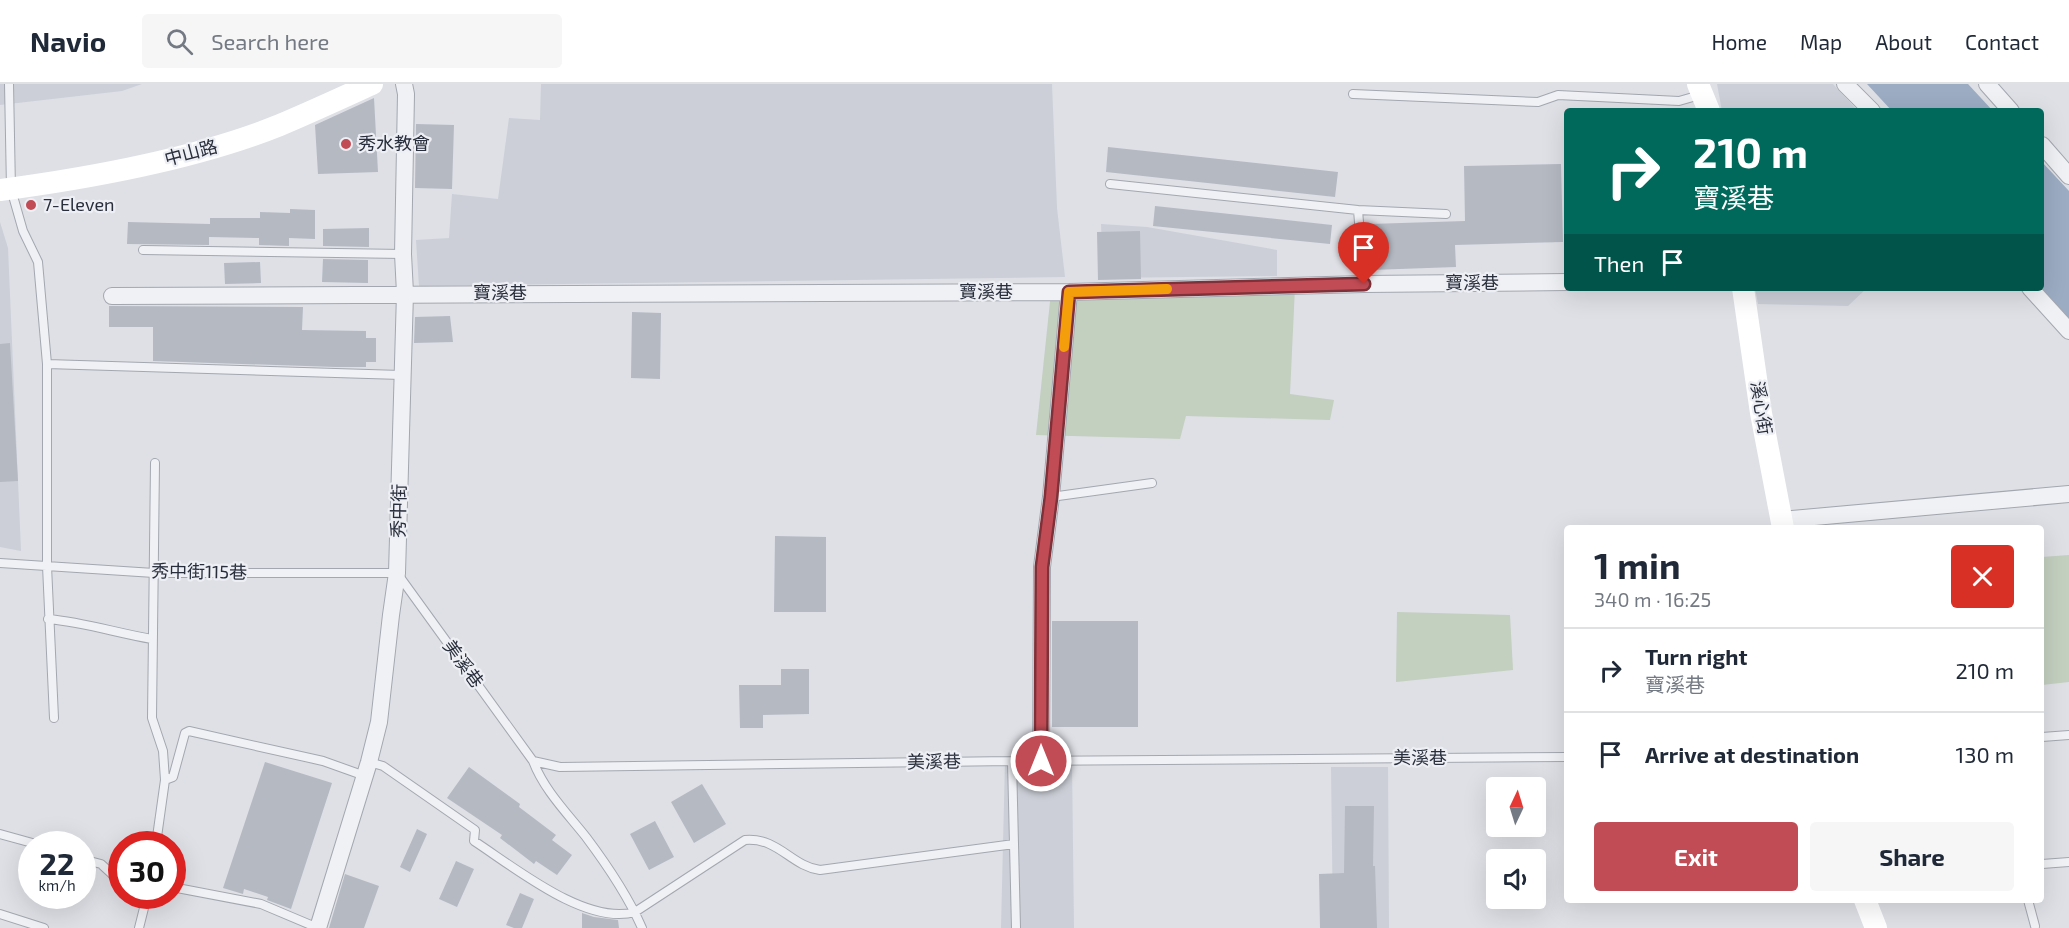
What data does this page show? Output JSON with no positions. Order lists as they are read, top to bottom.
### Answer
{
  "streets": {
    "street": [
      "中山路",
      "寶溪巷",
      "溪心街",
      "秀中街"
    ],
    "lane": ["秀中街115巷", "美溪巷"]
  },
  "crossings": [
    ["寶溪巷", "秀中街"],
    ["秀中街", "秀中街115巷"],
    ["秀中街", "美溪巷"],
    ["秀中街115巷", "美溪巷"]
  ],
  "places": ["秀水教會", "7-Eleven"],
  "north": "top",
  "page": {
    "header": "Navio",
    "search": "Search here",
    "nav": [
      "Home",
      "Map",
      "About",
      "Contact"
    ],
    "turn": ["210 m", "寶溪巷"],
    "then": "Then",
    "heading": ["1 min", "340 m · 16:25"],
    "list": [
      {
        "name": "Turn right",
        "note": "寶溪巷",
        "value": "210 m"
      },
      {
        "name": "Arrive at destination",
        "value": "130 m"
      }
    ],
    "buttons": ["Exit", "Share"],
    "speed": "22 km/h",
    "limit": "30"
  }
}
